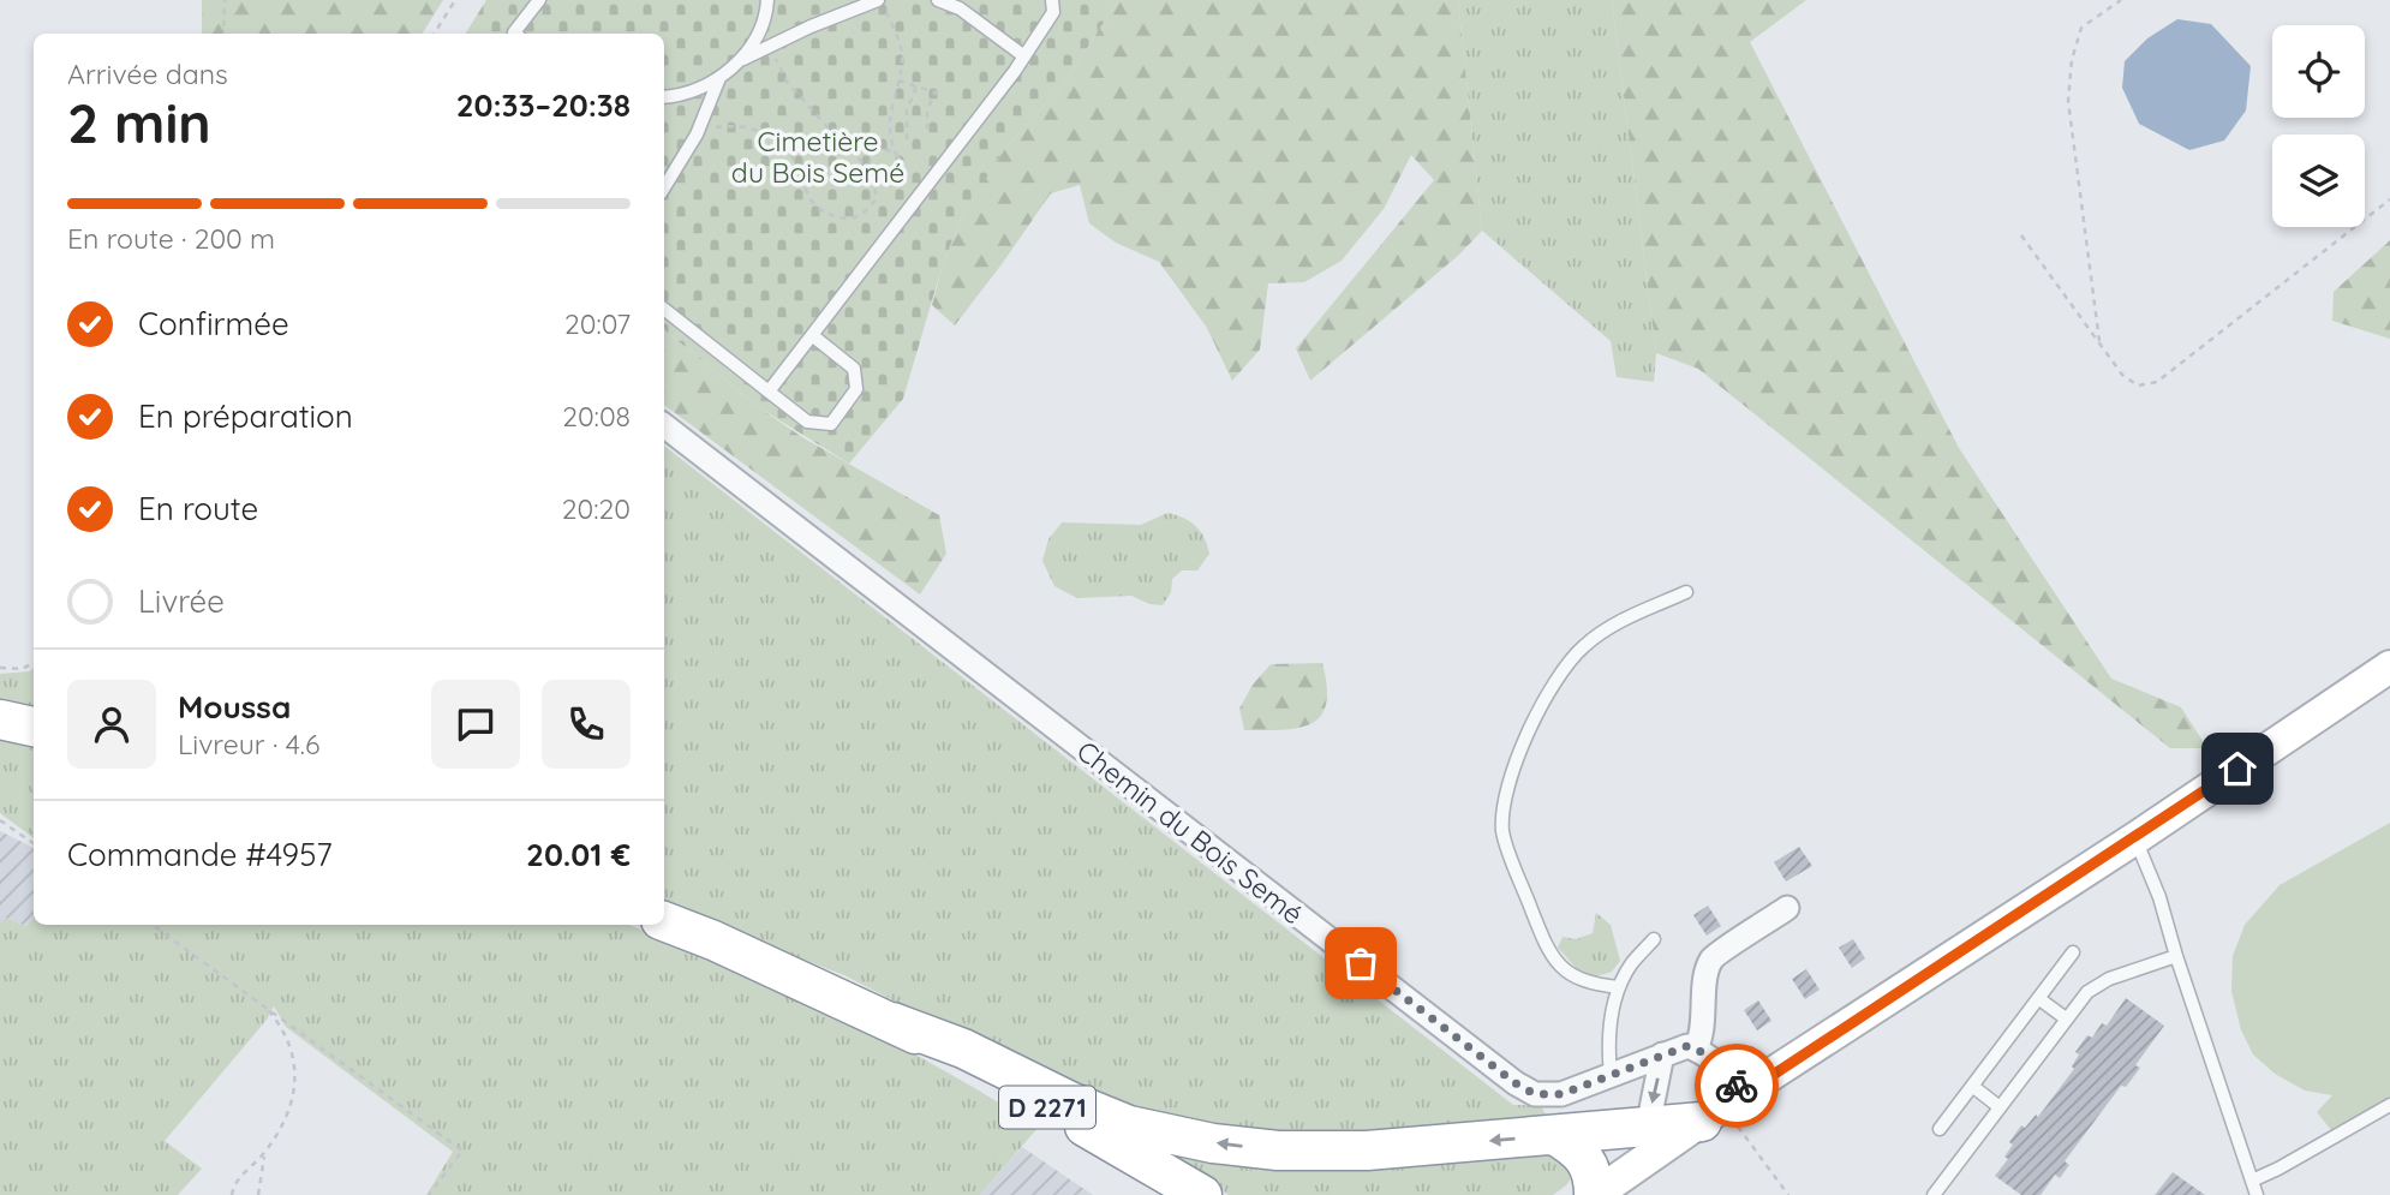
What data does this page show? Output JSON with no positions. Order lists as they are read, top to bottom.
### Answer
{
  "streets": {
    "highway": ["D 2271"],
    "street": ["Chemin du Bois Semé"]
  },
  "parks": ["Cimetière du Bois Semé"],
  "page": {
    "heading": ["2 min", "Arrivée dans", "20:33–20:38"],
    "panel": [
      "Moussa",
      "Livreur · 4.6",
      "Commande #4957",
      "20.01 €"
    ],
    "bar": "En route · 200 m",
    "list": [
      ["Confirmée", "20:07"],
      ["En préparation", "20:08"],
      ["En route", "20:20"],
      "Livrée"
    ]
  }
}
